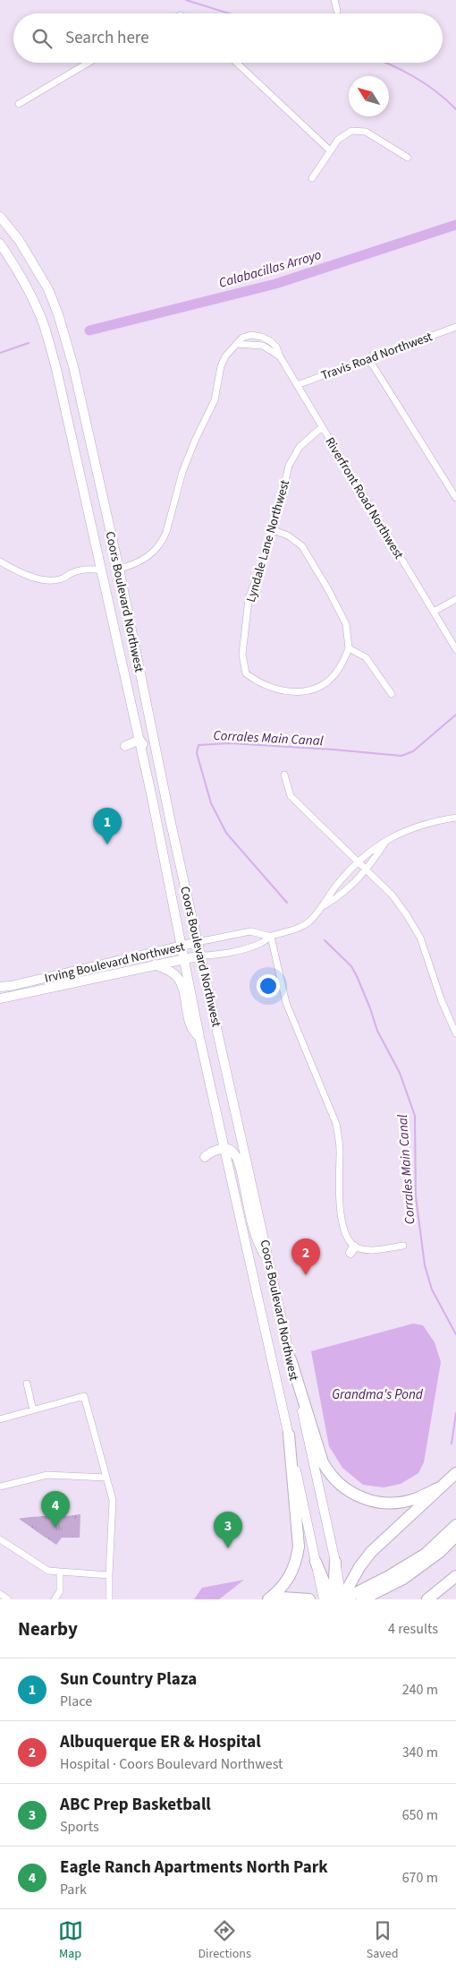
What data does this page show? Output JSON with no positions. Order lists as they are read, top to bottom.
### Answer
{
  "streets": {
    "main road": ["Coors Boulevard Northwest", "Irving Boulevard Northwest"],
    "street": ["Travis Road Northwest", "Riverfront Road Northwest", "Lyndale Lane Northwest"]
  },
  "crossings": [
    ["Travis Road Northwest", "Riverfront Road Northwest"],
    ["Riverfront Road Northwest", "Lyndale Lane Northwest"],
    ["Coors Boulevard Northwest", "Irving Boulevard Northwest"]
  ],
  "water": ["Calabacillas Arroyo", "Corrales Main Canal", "Grandma's Pond"],
  "north": "top left",
  "page": {
    "search": "Search here",
    "pins": [
      "1",
      "2",
      "4",
      "3"
    ],
    "heading": ["Nearby", "4 results"],
    "list": [
      {
        "mark": "1",
        "name": "Sun Country Plaza",
        "note": "Place",
        "value": "240 m"
      },
      {
        "mark": "2",
        "name": "Albuquerque ER & Hospital",
        "note": "Hospital · Coors Boulevard Northwest",
        "value": "340 m"
      },
      {
        "mark": "3",
        "name": "ABC Prep Basketball",
        "note": "Sports",
        "value": "650 m"
      },
      {
        "mark": "4",
        "name": "Eagle Ranch Apartments North Park",
        "note": "Park",
        "value": "670 m"
      }
    ],
    "nav": ["Map", "Directions", "Saved"]
  }
}
